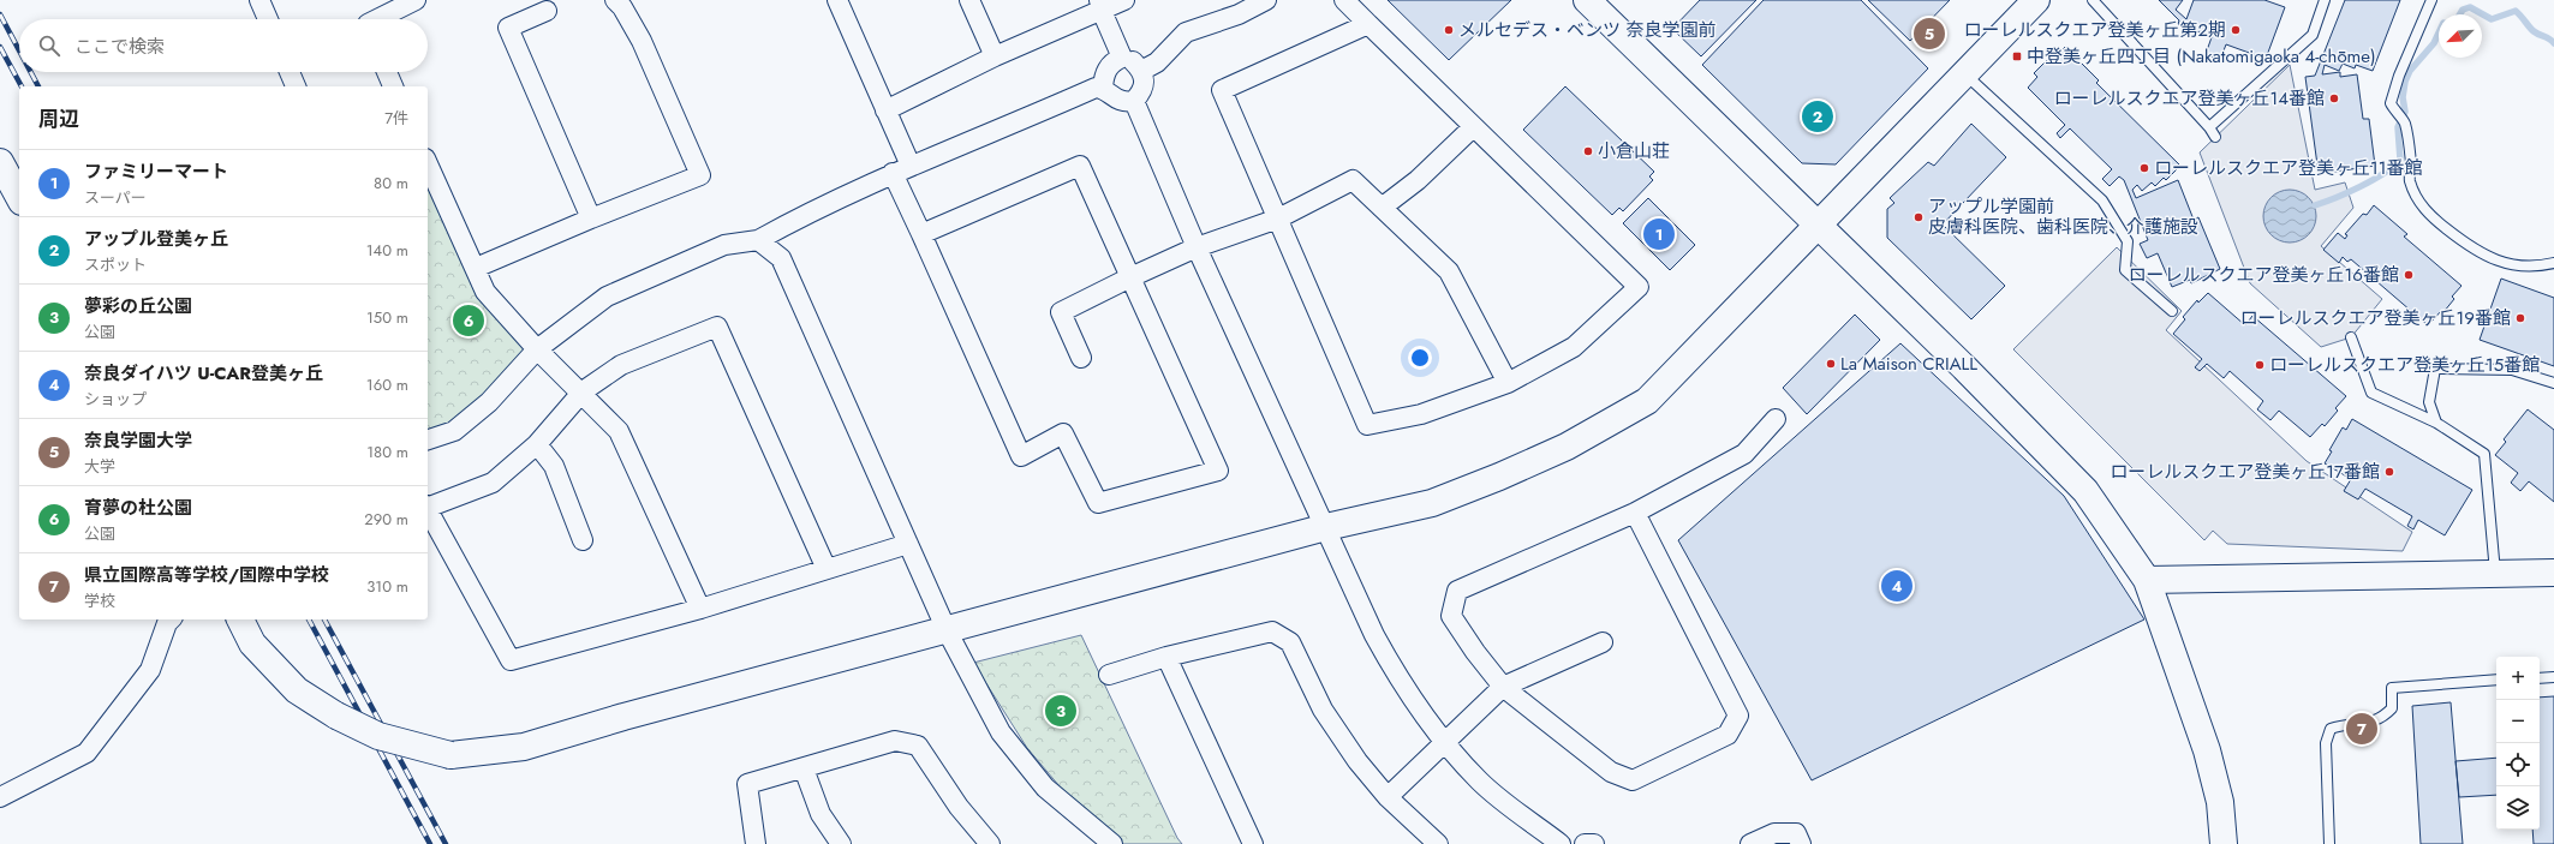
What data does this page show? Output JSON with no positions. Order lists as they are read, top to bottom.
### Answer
{
  "places": {
    "other": [
      "メルセデス・ベンツ 奈良学園前",
      "ローレルスクエア登美ヶ丘第2期",
      "ローレルスクエア登美ヶ丘14番館",
      "小倉山荘",
      "ローレルスクエア登美ヶ丘11番館",
      "アップル学園前 皮膚科医院、歯科医院、介護施設",
      "ローレルスクエア登美ヶ丘16番館",
      "ローレルスクエア登美ヶ丘19番館",
      "La Maison CRIALL",
      "ローレルスクエア登美ヶ丘15番館",
      "ローレルスクエア登美ヶ丘17番館"
    ],
    "transit": ["中登美ヶ丘四丁目 (Nakatomigaoka 4-chōme)"]
  },
  "north": "bottom left",
  "page": {
    "pins": [
      "5",
      "2",
      "1",
      "6",
      "4",
      "3",
      "7"
    ],
    "search": "ここで検索",
    "heading": ["周辺", "7件"],
    "list": [
      {
        "mark": "1",
        "name": "ファミリーマート",
        "note": "スーパー",
        "value": "80 m"
      },
      {
        "mark": "2",
        "name": "アップル登美ヶ丘",
        "note": "スポット",
        "value": "140 m"
      },
      {
        "mark": "3",
        "name": "夢彩の丘公園",
        "note": "公園",
        "value": "150 m"
      },
      {
        "mark": "4",
        "name": "奈良ダイハツ U-CAR登美ヶ丘",
        "note": "ショップ",
        "value": "160 m"
      },
      {
        "mark": "5",
        "name": "奈良学園大学",
        "note": "大学",
        "value": "180 m"
      },
      {
        "mark": "6",
        "name": "育夢の杜公園",
        "note": "公園",
        "value": "290 m"
      },
      {
        "mark": "7",
        "name": "県立国際高等学校/国際中学校",
        "note": "学校",
        "value": "310 m"
      }
    ],
    "map_buttons": ["+", "−"]
  }
}
